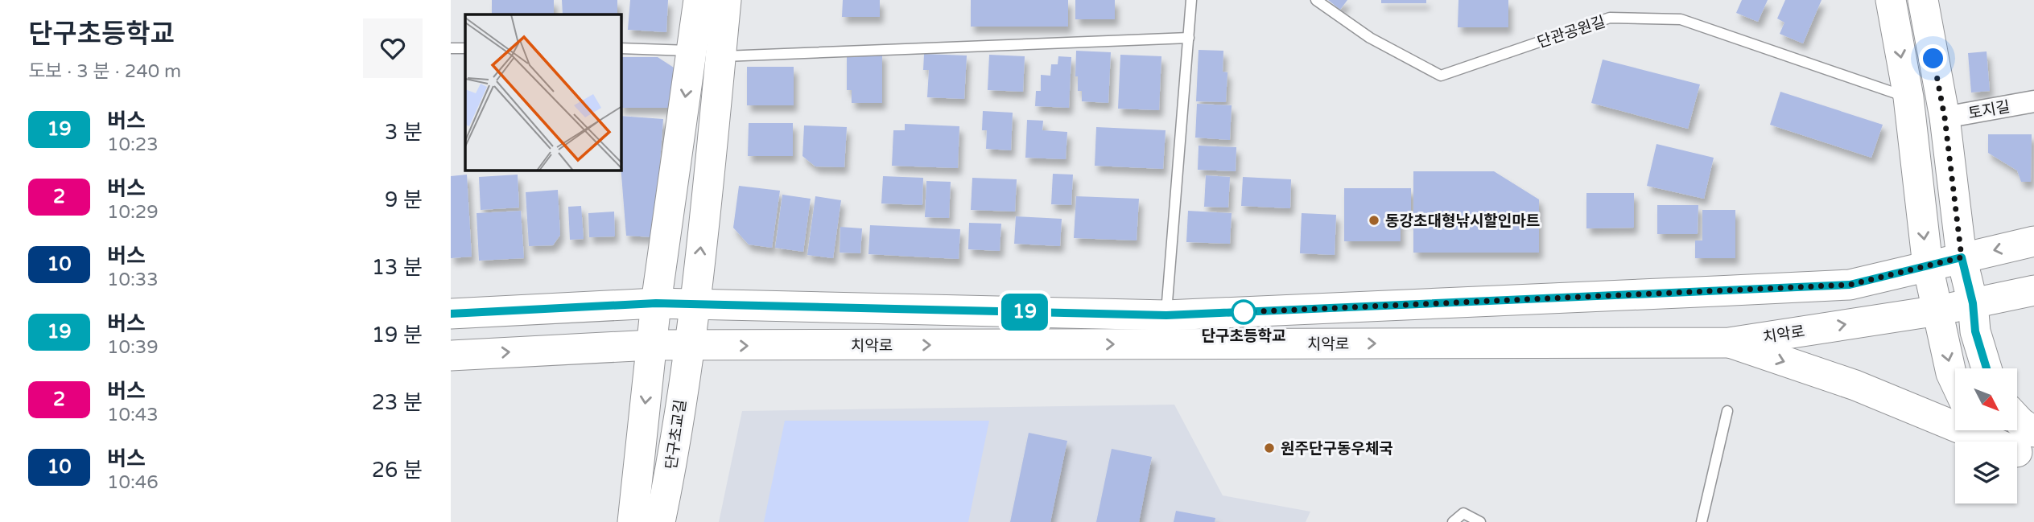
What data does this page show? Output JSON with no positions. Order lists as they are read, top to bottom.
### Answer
{
  "streets": {
    "main road": ["치악로", "단구초교길"],
    "street": ["토지길"],
    "lane": ["단관공원길"]
  },
  "crossings": [
    ["치악로", "단구초교길"]
  ],
  "places": ["동강초대형낚시할인마트", "단구초등학교", "원주단구동우체국"],
  "lines": ["bus line 19"],
  "north": "bottom right",
  "page": {
    "heading": ["단구초등학교", "도보 · 3 분 · 240 m"],
    "on_map": "19",
    "list": [
      {
        "mark": "19",
        "name": "버스",
        "note": "10:23",
        "value": "3 분"
      },
      {
        "mark": "2",
        "name": "버스",
        "note": "10:29",
        "value": "9 분"
      },
      {
        "mark": "10",
        "name": "버스",
        "note": "10:33",
        "value": "13 분"
      },
      {
        "mark": "19",
        "name": "버스",
        "note": "10:39",
        "value": "19 분"
      },
      {
        "mark": "2",
        "name": "버스",
        "note": "10:43",
        "value": "23 분"
      },
      {
        "mark": "10",
        "name": "버스",
        "note": "10:46",
        "value": "26 분"
      }
    ]
  }
}
